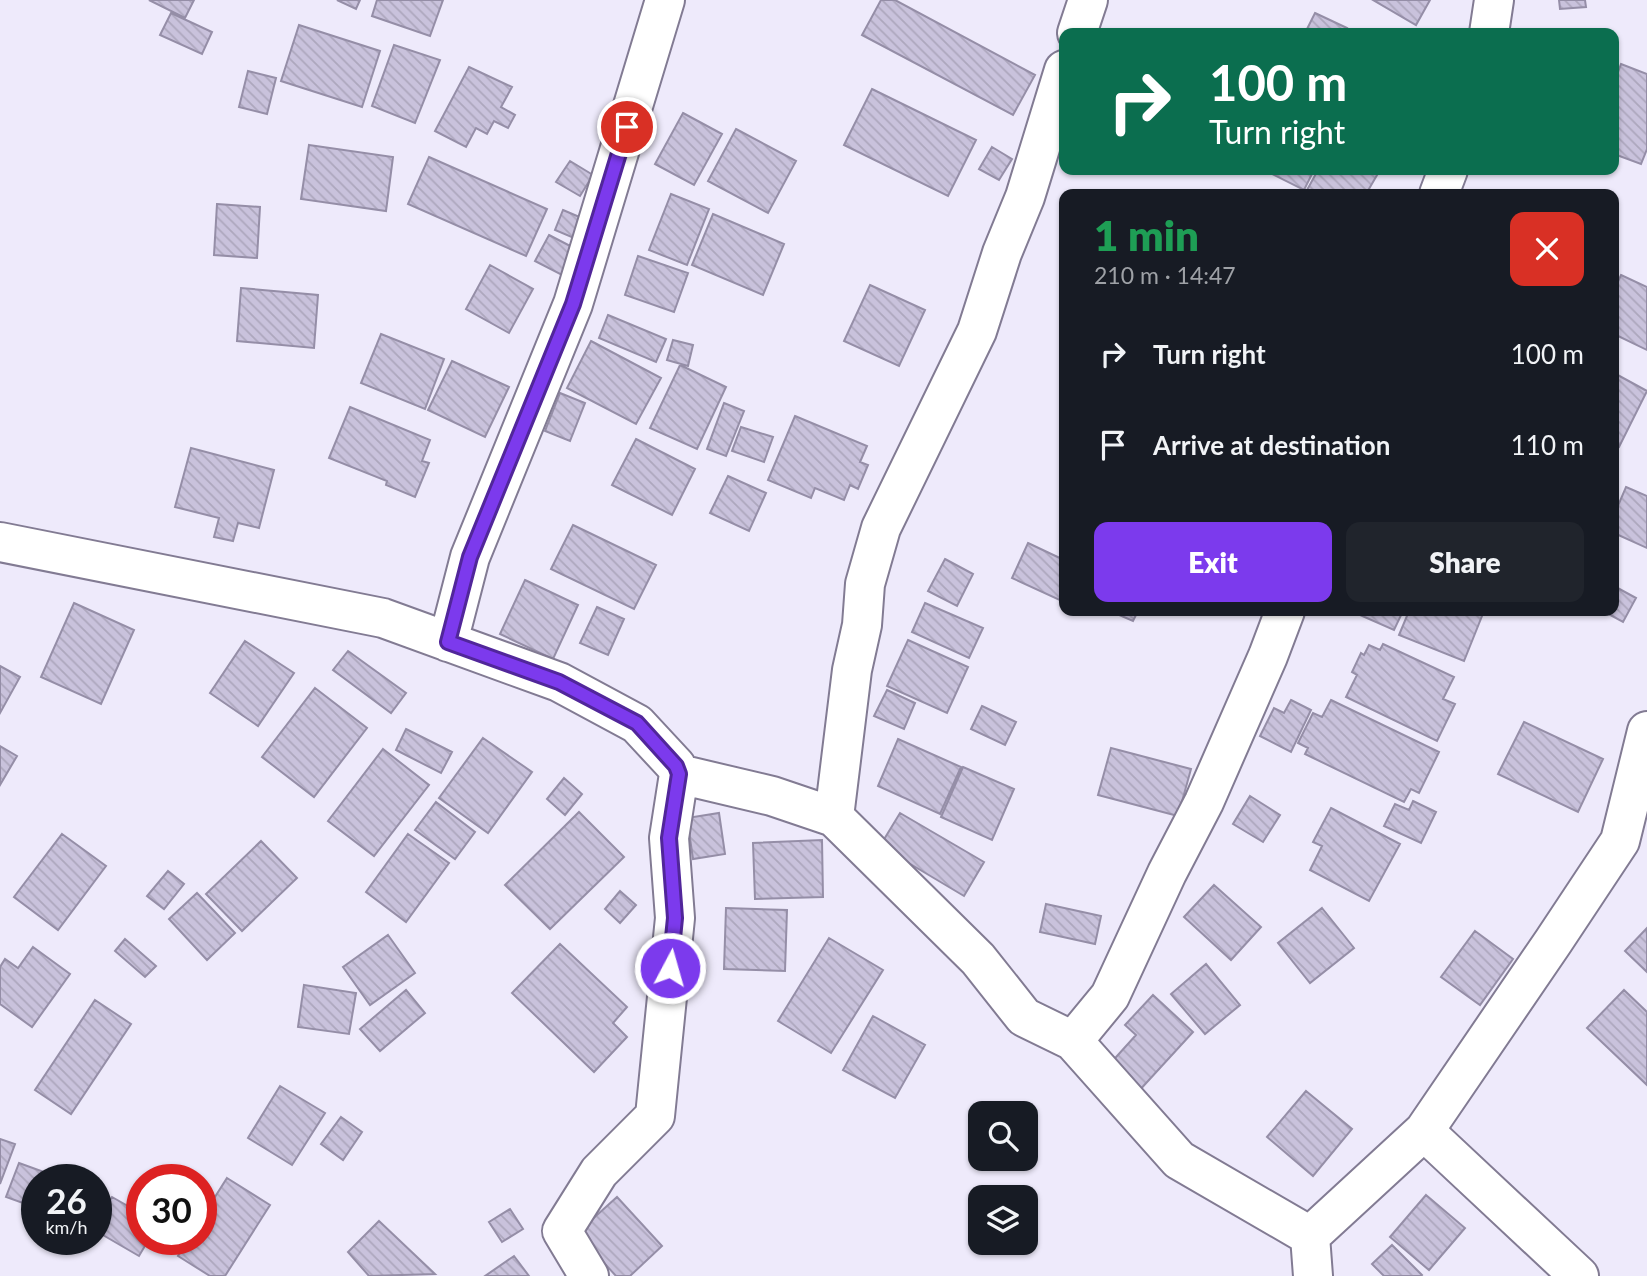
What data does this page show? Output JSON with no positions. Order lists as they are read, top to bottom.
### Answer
{
  "page": {
    "turn": ["100 m", "Turn right"],
    "heading": ["1 min", "210 m · 14:47"],
    "list": [
      {
        "name": "Turn right",
        "value": "100 m"
      },
      {
        "name": "Arrive at destination",
        "value": "110 m"
      }
    ],
    "buttons": ["Exit", "Share"],
    "speed": "26 km/h",
    "limit": "30"
  }
}
